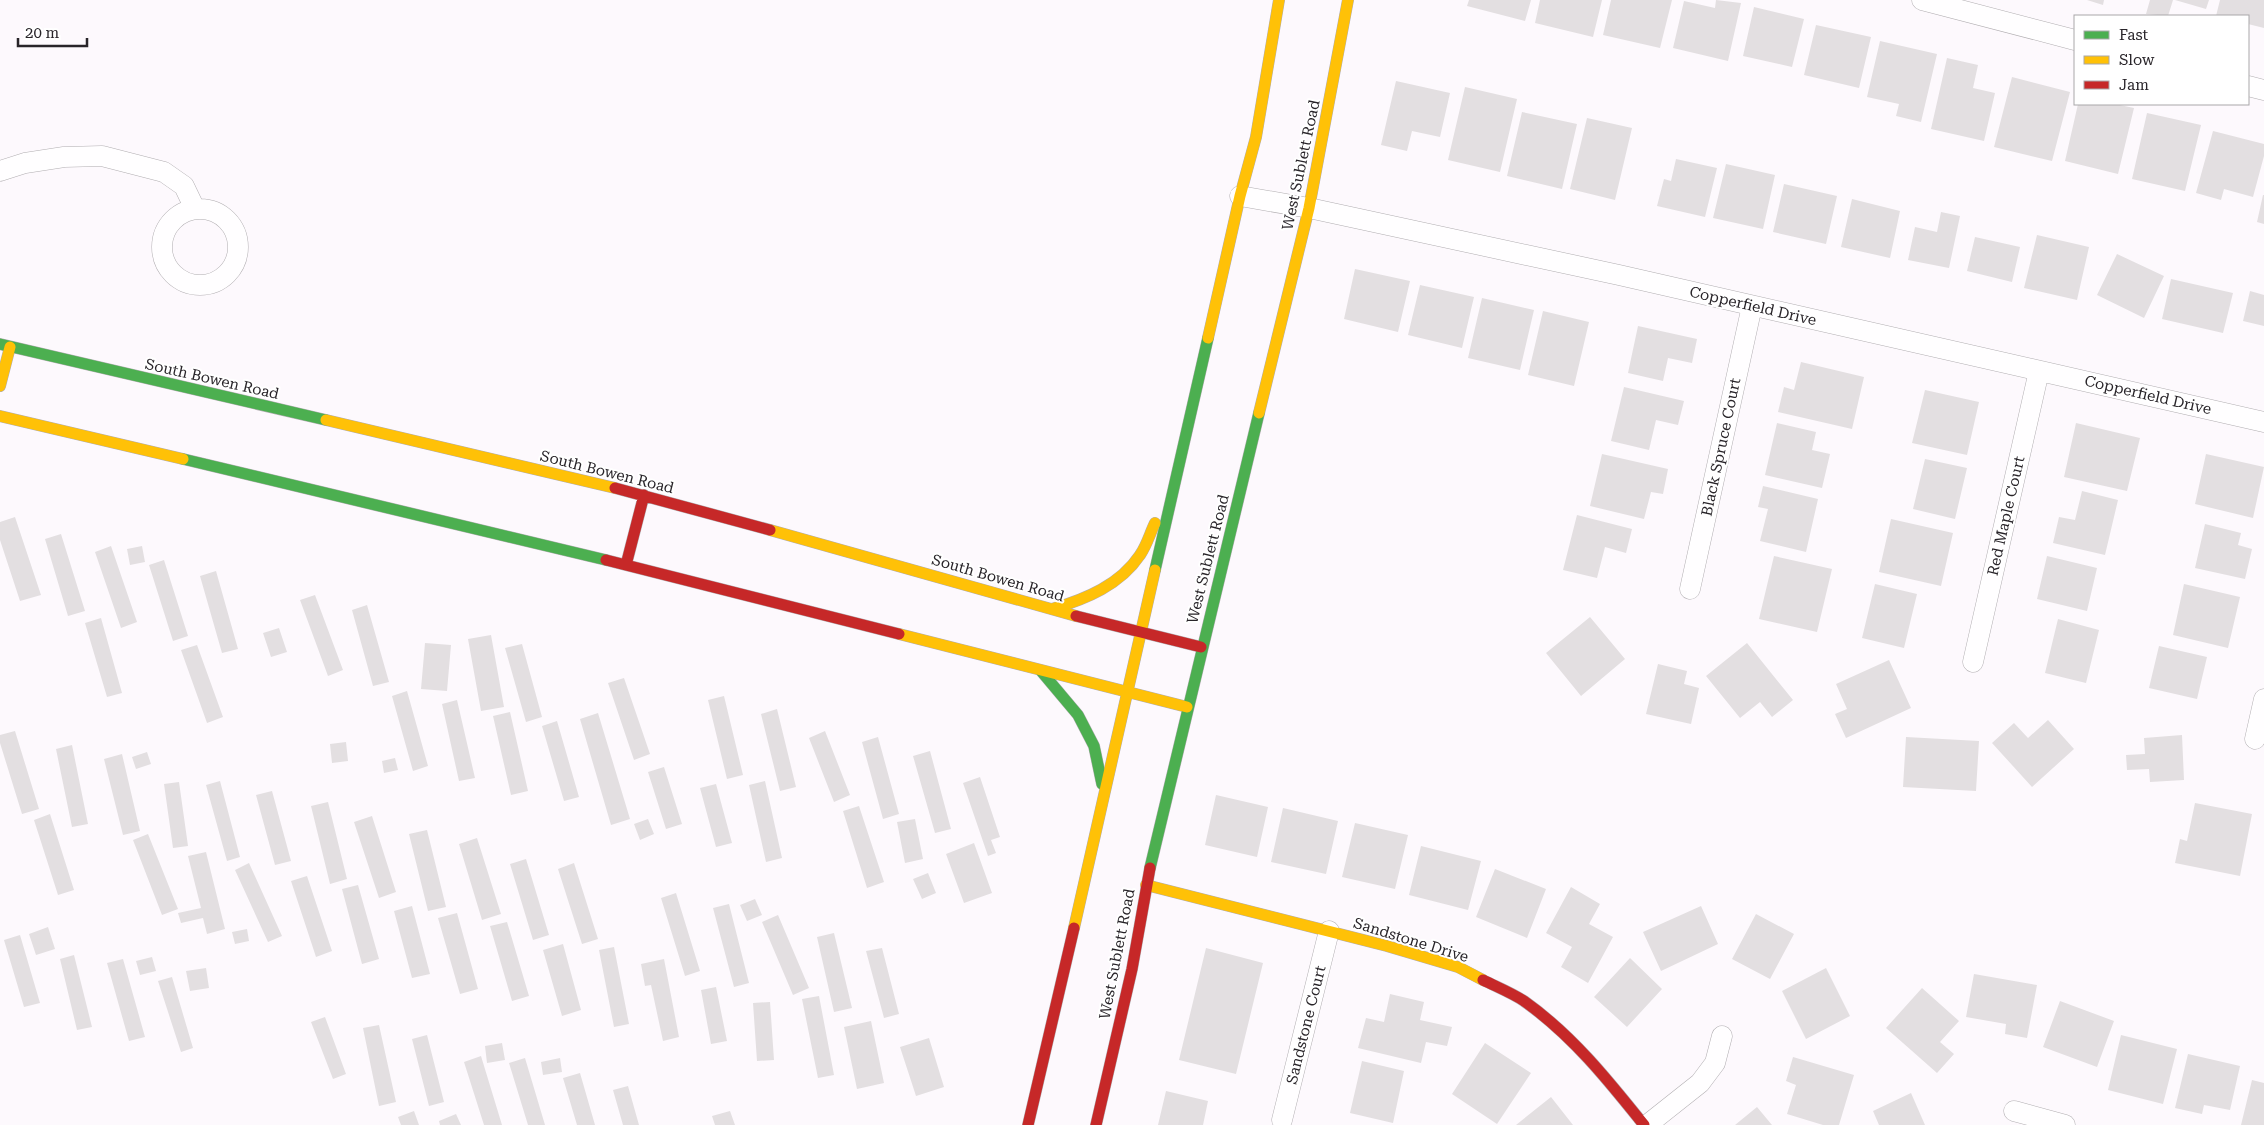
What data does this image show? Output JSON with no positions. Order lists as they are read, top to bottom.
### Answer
{
  "streets": {
    "main road": ["West Sublett Road", "South Bowen Road", "Sandstone Drive"],
    "street": [
      "Copperfield Drive",
      "Black Spruce Court",
      "Red Maple Court",
      "Sandstone Court"
    ]
  },
  "crossings": [
    ["West Sublett Road", "Copperfield Drive"],
    ["West Sublett Road", "South Bowen Road"],
    ["West Sublett Road", "Sandstone Drive"],
    ["Copperfield Drive", "Black Spruce Court"],
    ["Copperfield Drive", "Red Maple Court"],
    ["Sandstone Drive", "Sandstone Court"]
  ],
  "legend": ["Fast", "Slow", "Jam"],
  "scale_bar": "20 m"
}
